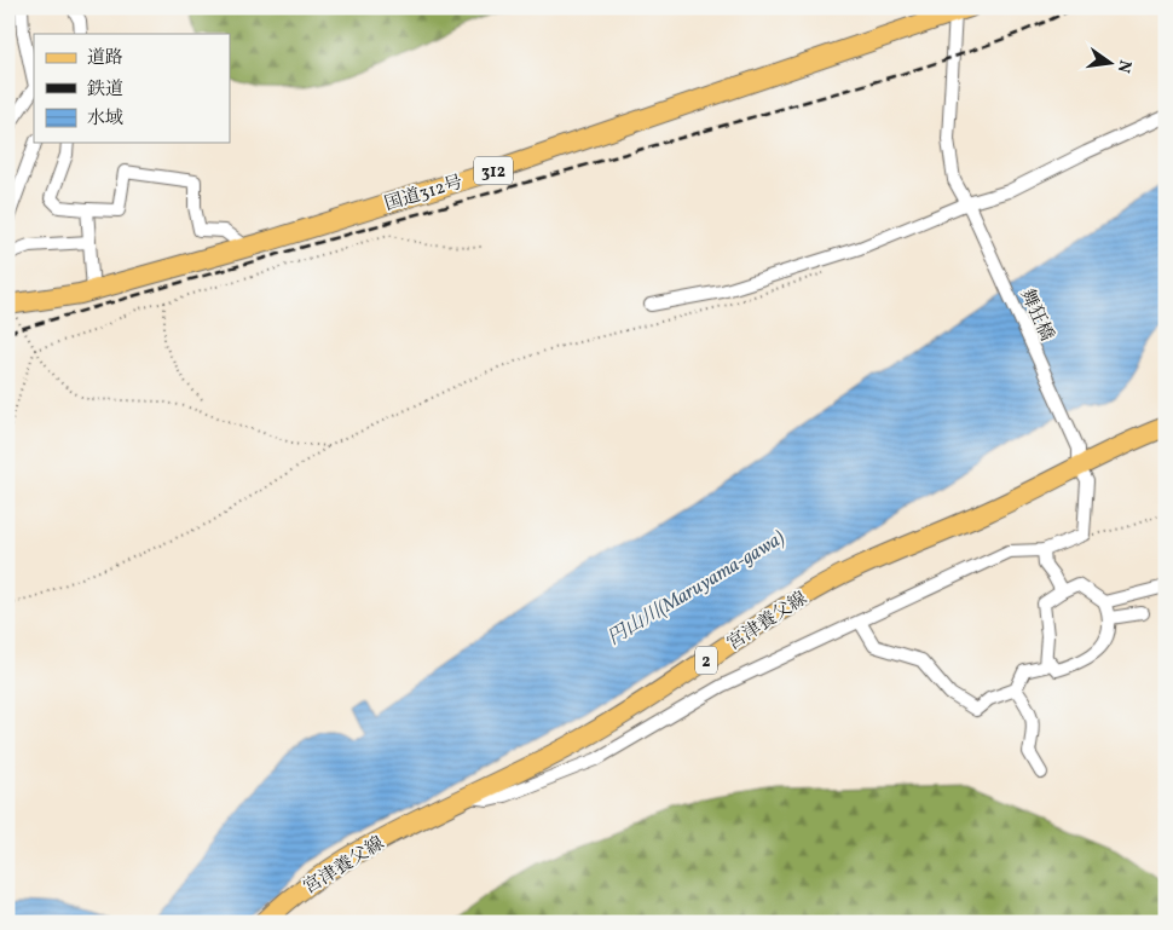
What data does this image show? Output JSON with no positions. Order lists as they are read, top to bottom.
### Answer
{
  "streets": {
    "main road": [
      "312",
      "国道312号",
      "宮津養父線",
      "2"
    ],
    "street": ["舞狂橋"]
  },
  "crossings": [
    ["国道312号", "舞狂橋"],
    ["舞狂橋", "宮津養父線"]
  ],
  "water": ["円山川(Maruyama-gawa)"],
  "legend": ["道路", "鉄道", "水域"],
  "north": "right"
}
